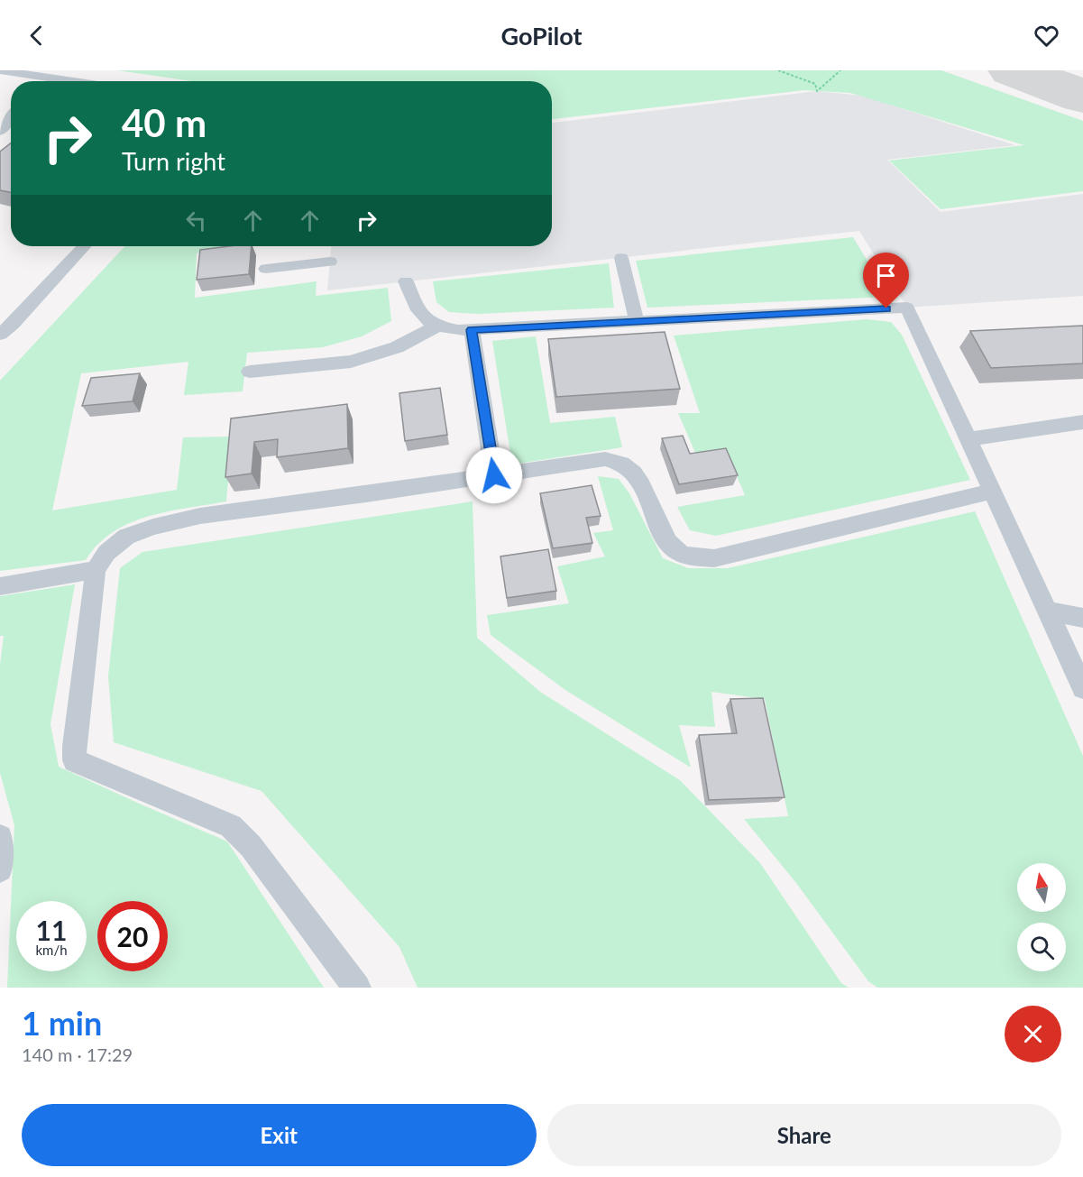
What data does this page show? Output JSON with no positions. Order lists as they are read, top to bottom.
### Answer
{
  "north": "top",
  "page": {
    "header": "GoPilot",
    "turn": ["40 m", "Turn right"],
    "speed": "11 km/h",
    "limit": "20",
    "heading": ["1 min", "140 m · 17:29"],
    "buttons": ["Exit", "Share"]
  }
}
